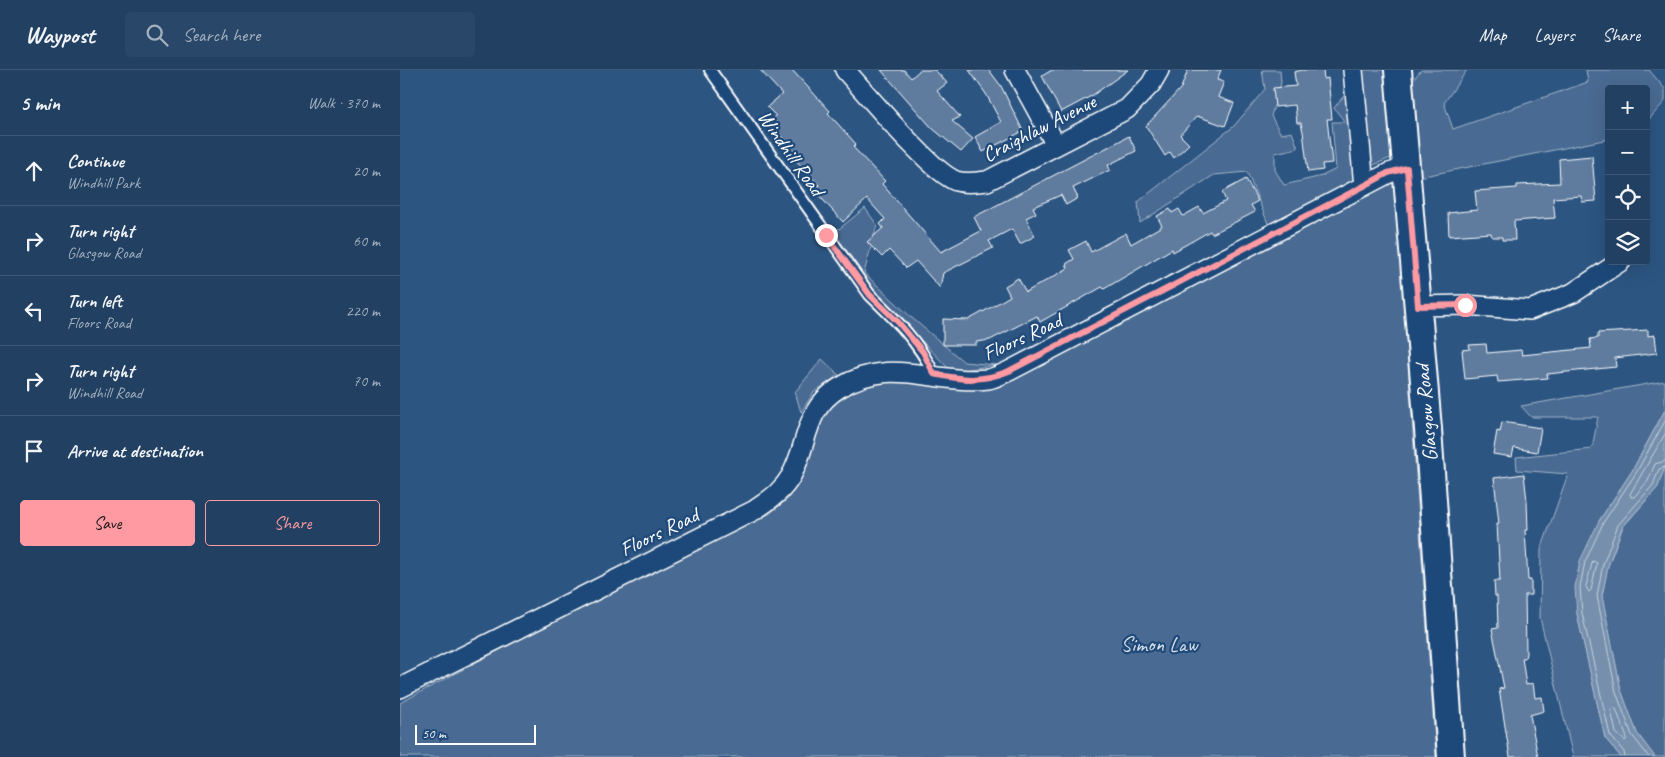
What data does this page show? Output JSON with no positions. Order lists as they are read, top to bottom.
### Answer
{
  "streets": {
    "main road": ["Glasgow Road"],
    "street": ["Craighlaw Avenue", "Floors Road"],
    "lane": ["Windhill Road"]
  },
  "crossings": [
    ["Windhill Road", "Floors Road"],
    ["Floors Road", "Glasgow Road"]
  ],
  "parks": ["Simon Law"],
  "scale_bar": "50 m",
  "page": {
    "header": "Waypost",
    "search": "Search here",
    "nav": ["Map", "Layers", "Share"],
    "heading": ["5 min", "Walk · 370 m"],
    "map_buttons": ["+", "−"],
    "list": [
      ["Continue", "Windhill Park", "20 m"],
      ["Turn right", "Glasgow Road", "60 m"],
      ["Turn left", "Floors Road", "220 m"],
      ["Turn right", "Windhill Road", "70 m"],
      "Arrive at destination"
    ],
    "buttons": ["Save", "Share"],
    "scale": "50 m"
  }
}
